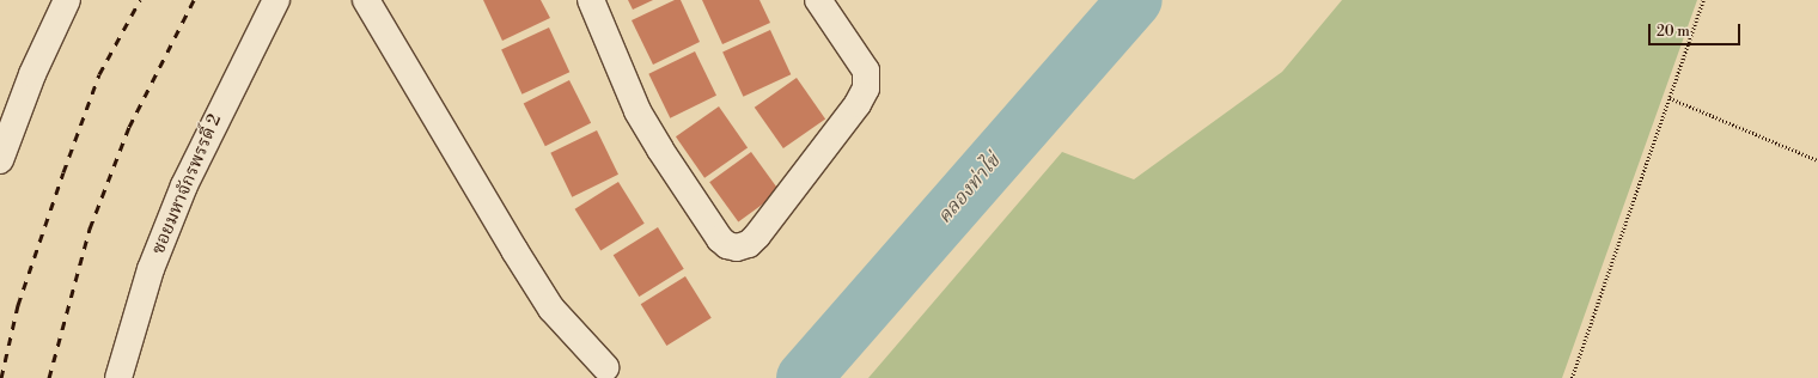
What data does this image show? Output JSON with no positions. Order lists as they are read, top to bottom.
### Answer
{
  "streets": {
    "street": ["ซอยมหาจักรพรรดิ์ 2"]
  },
  "water": ["คลองท่าไข่"],
  "scale_bar": "20 m"
}
